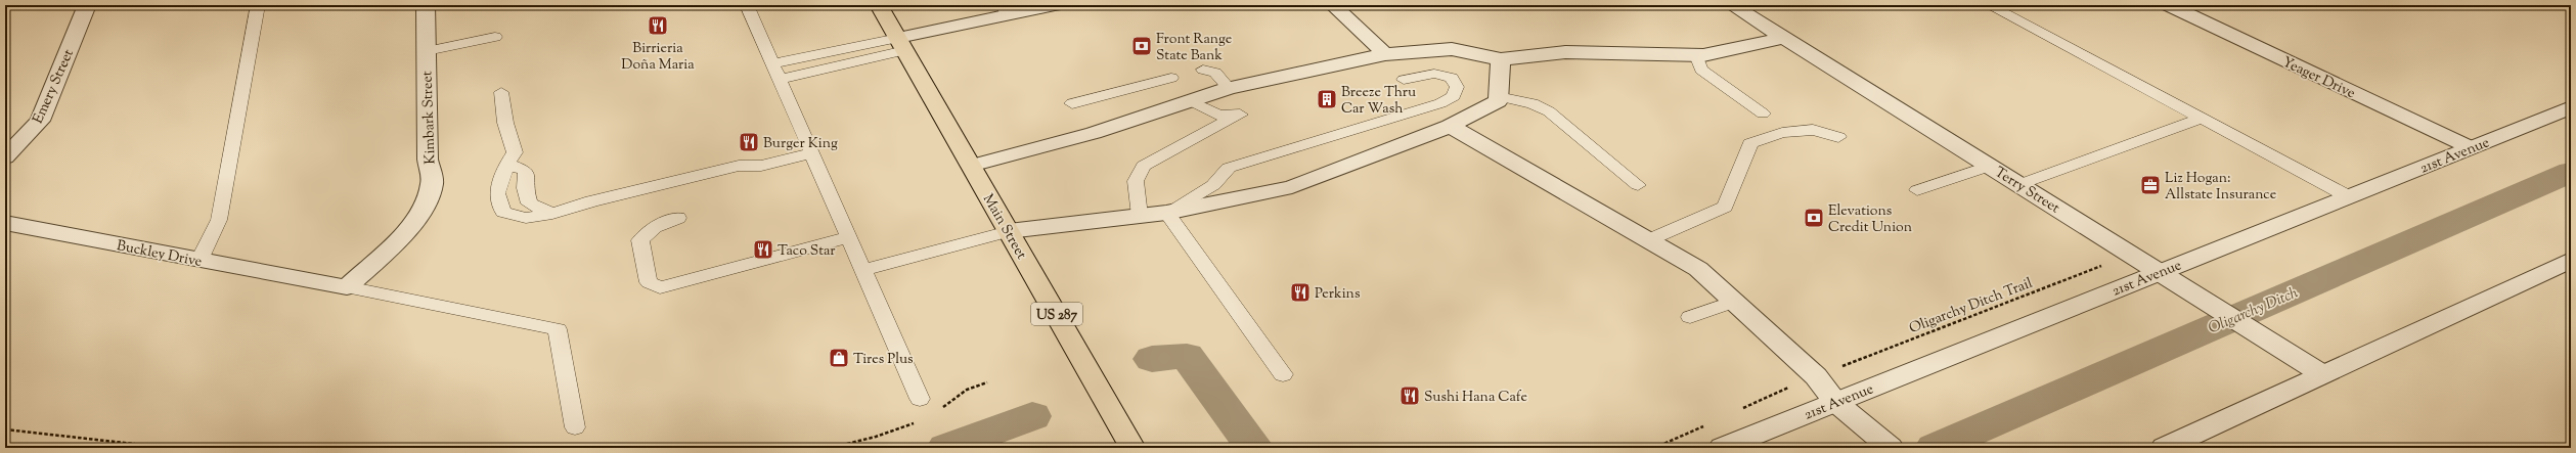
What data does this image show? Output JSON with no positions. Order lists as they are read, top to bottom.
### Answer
{
  "streets": {
    "highway": ["Main Street", "US 287"],
    "street": [
      "Yeager Drive",
      "Emery Street",
      "Kimbark Street",
      "21st Avenue",
      "Terry Street",
      "Buckley Drive"
    ],
    "path": ["Oligarchy Ditch Trail"]
  },
  "crossings": [
    ["Yeager Drive", "21st Avenue"],
    ["Kimbark Street", "Buckley Drive"],
    ["21st Avenue", "Terry Street"]
  ],
  "water": ["Oligarchy Ditch"],
  "places": {
    "restaurant": [
      "Birrieria Doña Maria",
      "Burger King",
      "Taco Star",
      "Perkins",
      "Sushi Hana Cafe"
    ],
    "bank": ["Front Range State Bank", "Elevations Credit Union"],
    "building": ["Breeze Thru Car Wash"],
    "office": ["Liz Hogan: Allstate Insurance"],
    "shop": ["Tires Plus"]
  }
}
